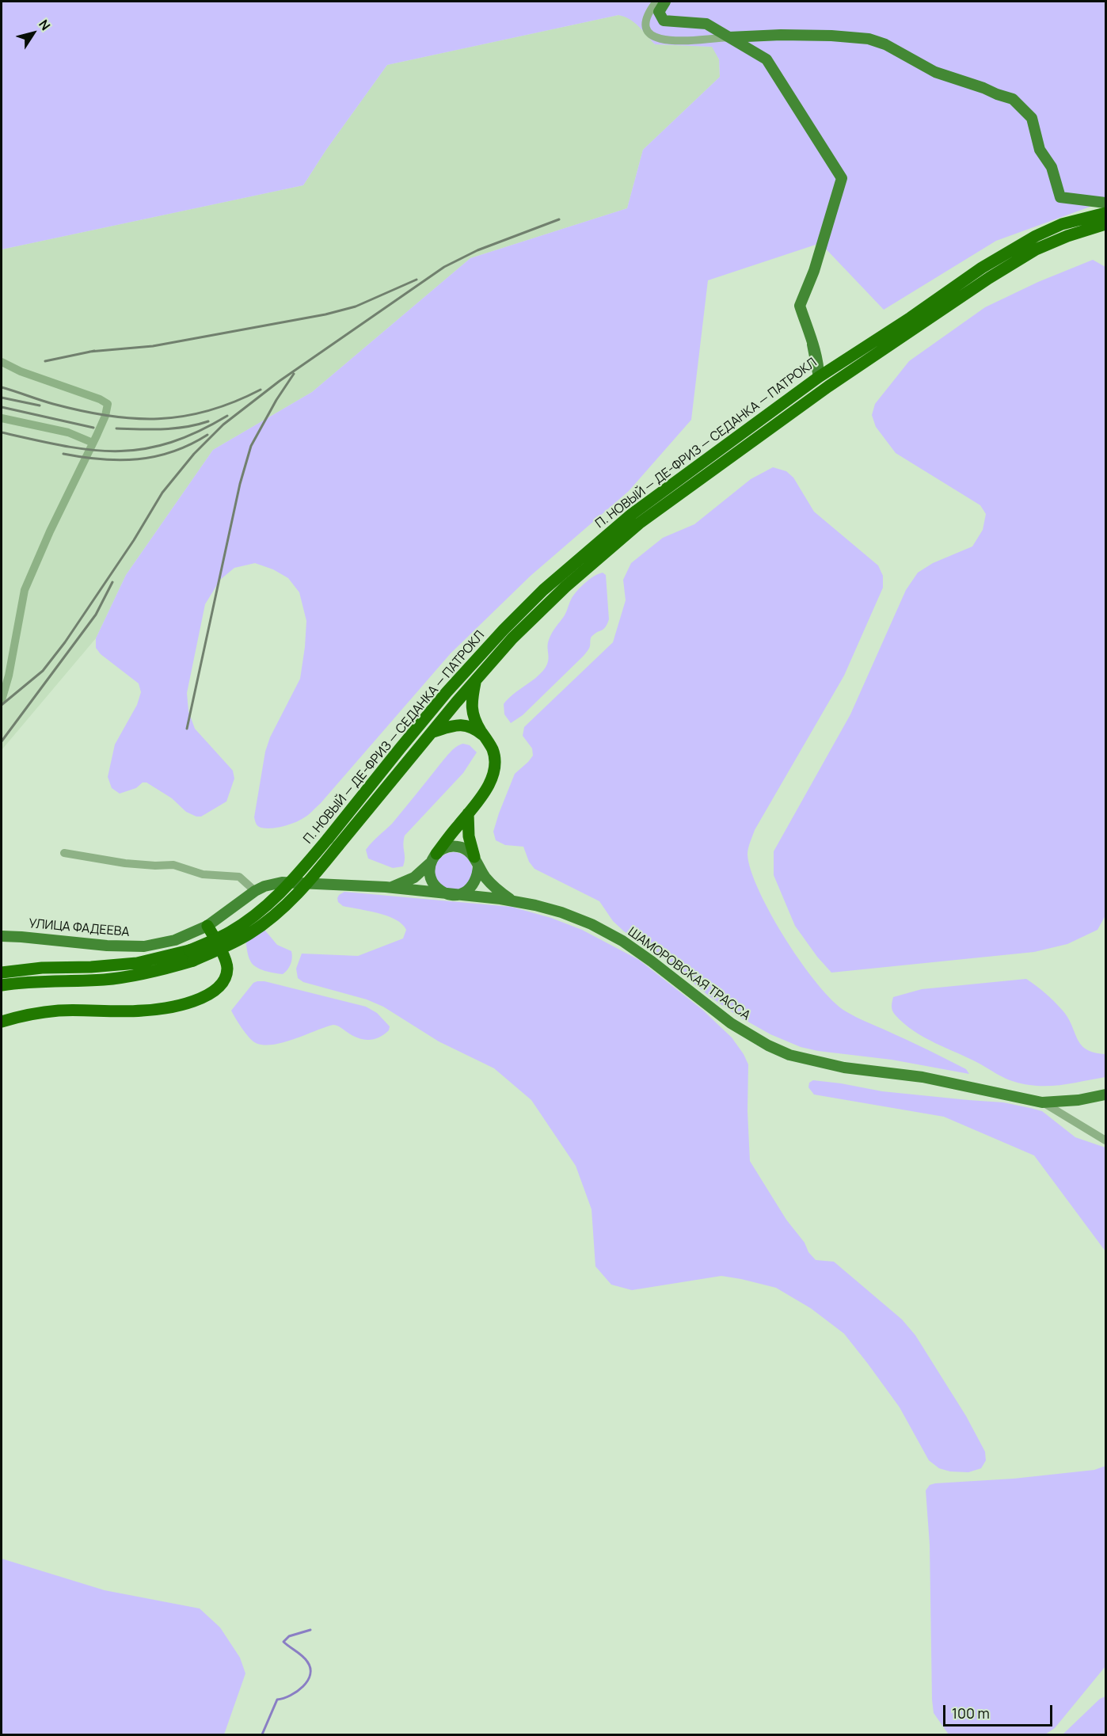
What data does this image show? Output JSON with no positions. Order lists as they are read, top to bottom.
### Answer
{
  "streets": {
    "highway": ["П. НОВЫЙ — ДЕ-ФРИЗ — СЕДАНКА — ПАТРОКЛ"],
    "main road": ["УЛИЦА ФАДЕЕВА", "ШАМОРОВСКАЯ ТРАССА"]
  },
  "crossings": [
    ["УЛИЦА ФАДЕЕВА", "ШАМОРОВСКАЯ ТРАССА"]
  ],
  "scale_bar": "100 m",
  "north": "top right"
}
